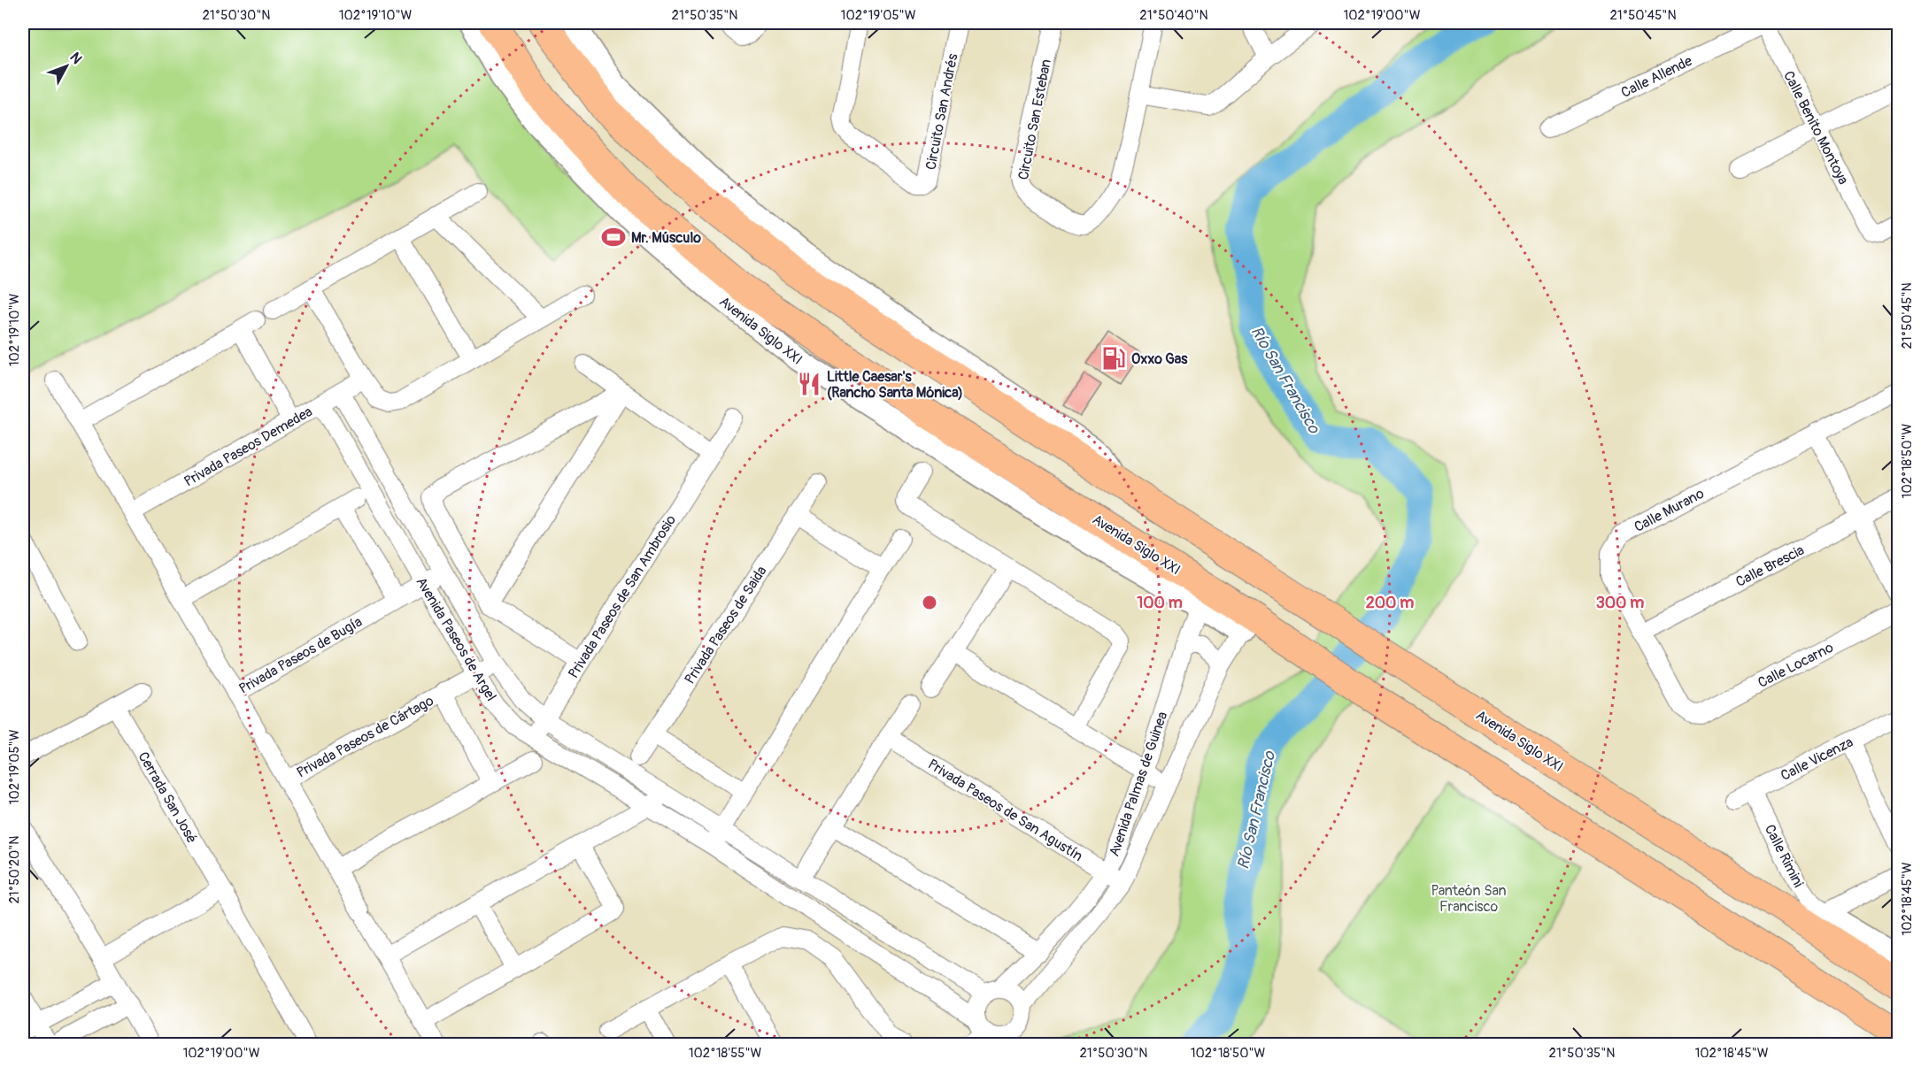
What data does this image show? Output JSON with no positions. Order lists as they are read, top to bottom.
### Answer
{
  "streets": {
    "highway": ["Avenida Siglo XXI"],
    "street": [
      "Calle Allende",
      "Circuito San Andrés",
      "Circuito San Esteban",
      "Calle Benito Montoya",
      "Privada Paseos Demedea",
      "Calle Murano",
      "Calle Brescia",
      "Privada Paseos de San Ambrosio",
      "Privada Paseos de Saida",
      "Avenida Paseos de Argel",
      "Privada Paseos de Bugía",
      "Calle Locarno",
      "Privada Paseos de Cártago",
      "Calle Vicenza",
      "Avenida Palmas de Guinea",
      "Cerrada San José",
      "Privada Paseos de San Agustín",
      "Calle Rimini"
    ]
  },
  "crossings": [
    ["Calle Allende", "Calle Benito Montoya"],
    ["Avenida Siglo XXI", "Avenida Palmas de Guinea"],
    ["Avenida Siglo XXI", "Calle Rimini"],
    ["Privada Paseos Demedea", "Avenida Paseos de Argel"],
    ["Calle Murano", "Calle Brescia"],
    ["Calle Murano", "Calle Locarno"],
    ["Privada Paseos de San Ambrosio", "Avenida Paseos de Argel"],
    ["Avenida Paseos de Argel", "Privada Paseos de Bugía"],
    ["Avenida Paseos de Argel", "Privada Paseos de Cártago"],
    ["Avenida Paseos de Argel", "Avenida Palmas de Guinea"],
    ["Privada Paseos de Bugía", "Privada Paseos de Cártago"],
    ["Calle Vicenza", "Calle Rimini"],
    ["Avenida Palmas de Guinea", "Privada Paseos de San Agustín"]
  ],
  "water": ["Río San Francisco"],
  "parks": ["Panteón San Francisco"],
  "places": {
    "sports": ["Mr. Músculo"],
    "fuel station": ["Oxxo Gas"],
    "restaurant": ["Little Caesar's (Rancho Santa Mónica)"]
  },
  "north": "top right",
  "coordinates": [
    "21°50'30\"N",
    "102°19'10\"W",
    "21°50'35\"N",
    "102°19'05\"W",
    "21°50'40\"N",
    "102°19'00\"W",
    "21°50'45\"N",
    "102°18'50\"W",
    "21°50'20\"N",
    "102°18'45\"W",
    "102°18'55\"W"
  ],
  "rings": ["100 m", "200 m", "300 m"]
}
